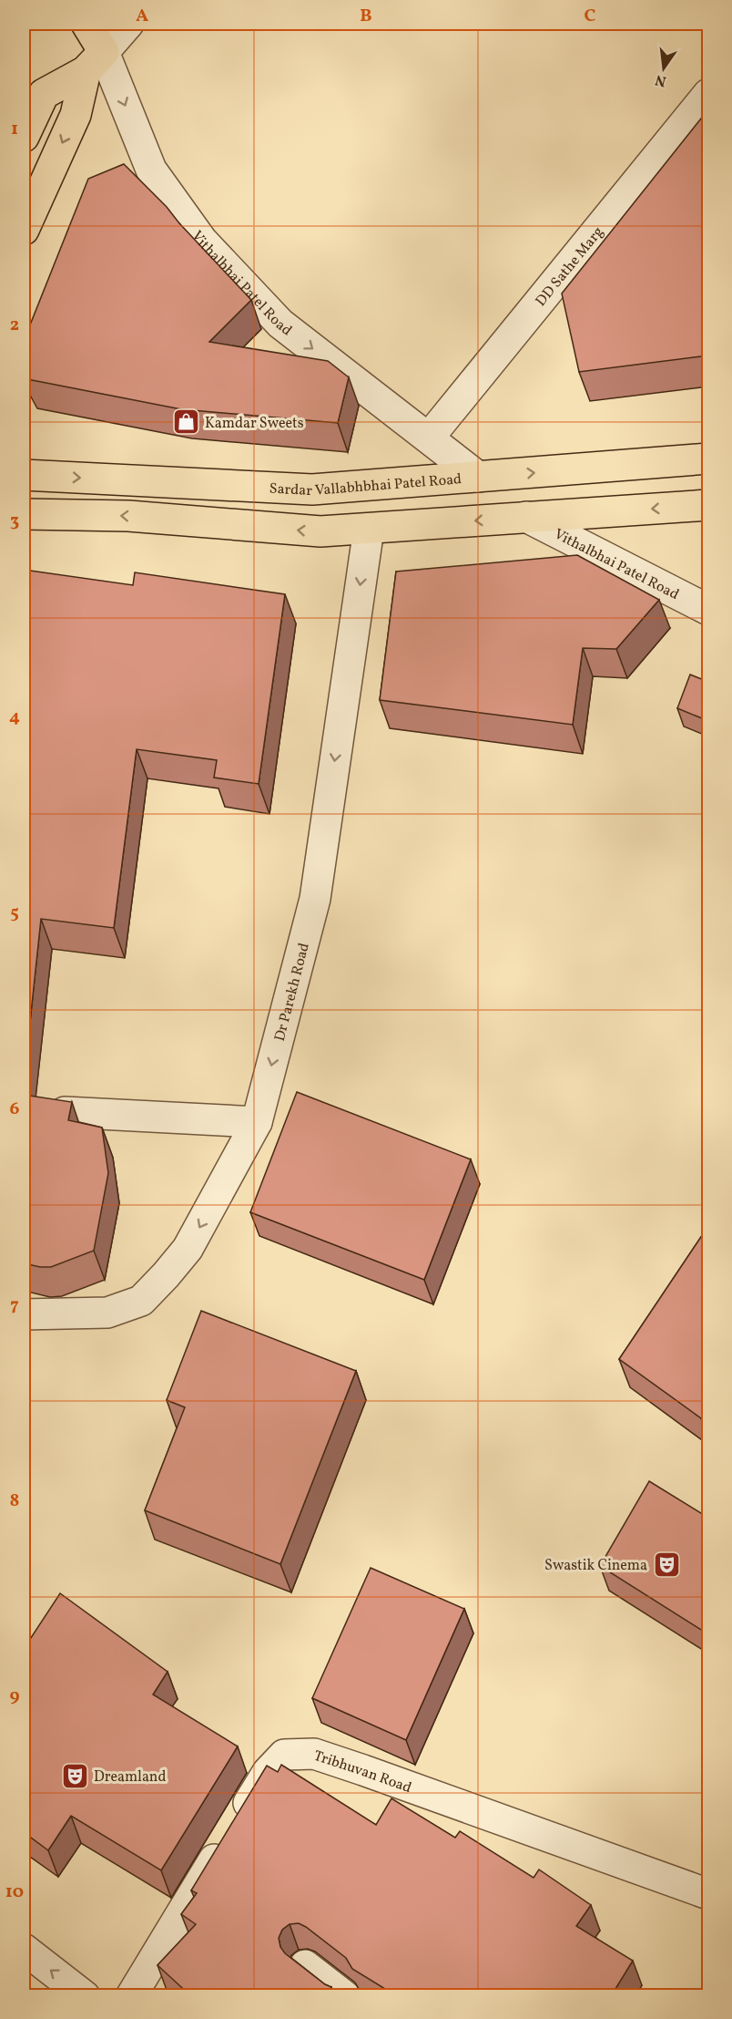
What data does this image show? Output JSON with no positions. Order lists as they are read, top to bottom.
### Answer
{
  "streets": {
    "main road": ["Vithalbhai Patel Road", "Sardar Vallabhbhai Patel Road"],
    "street": ["DD Sathe Marg", "Dr Parekh Road", "Tribhuvan Road"]
  },
  "crossings": [
    ["DD Sathe Marg", "Vithalbhai Patel Road"],
    ["Vithalbhai Patel Road", "Sardar Vallabhbhai Patel Road"]
  ],
  "one_way": ["Vithalbhai Patel Road", "Dr Parekh Road"],
  "places": {
    "shop": ["Kamdar Sweets"],
    "theatre": ["Swastik Cinema", "Dreamland"]
  },
  "north": "bottom",
  "grid": {
    "columns": ["A", "B", "C"],
    "rows": [
      "1",
      "2",
      "3",
      "4",
      "5",
      "6",
      "7",
      "8",
      "9",
      "10"
    ]
  }
}
